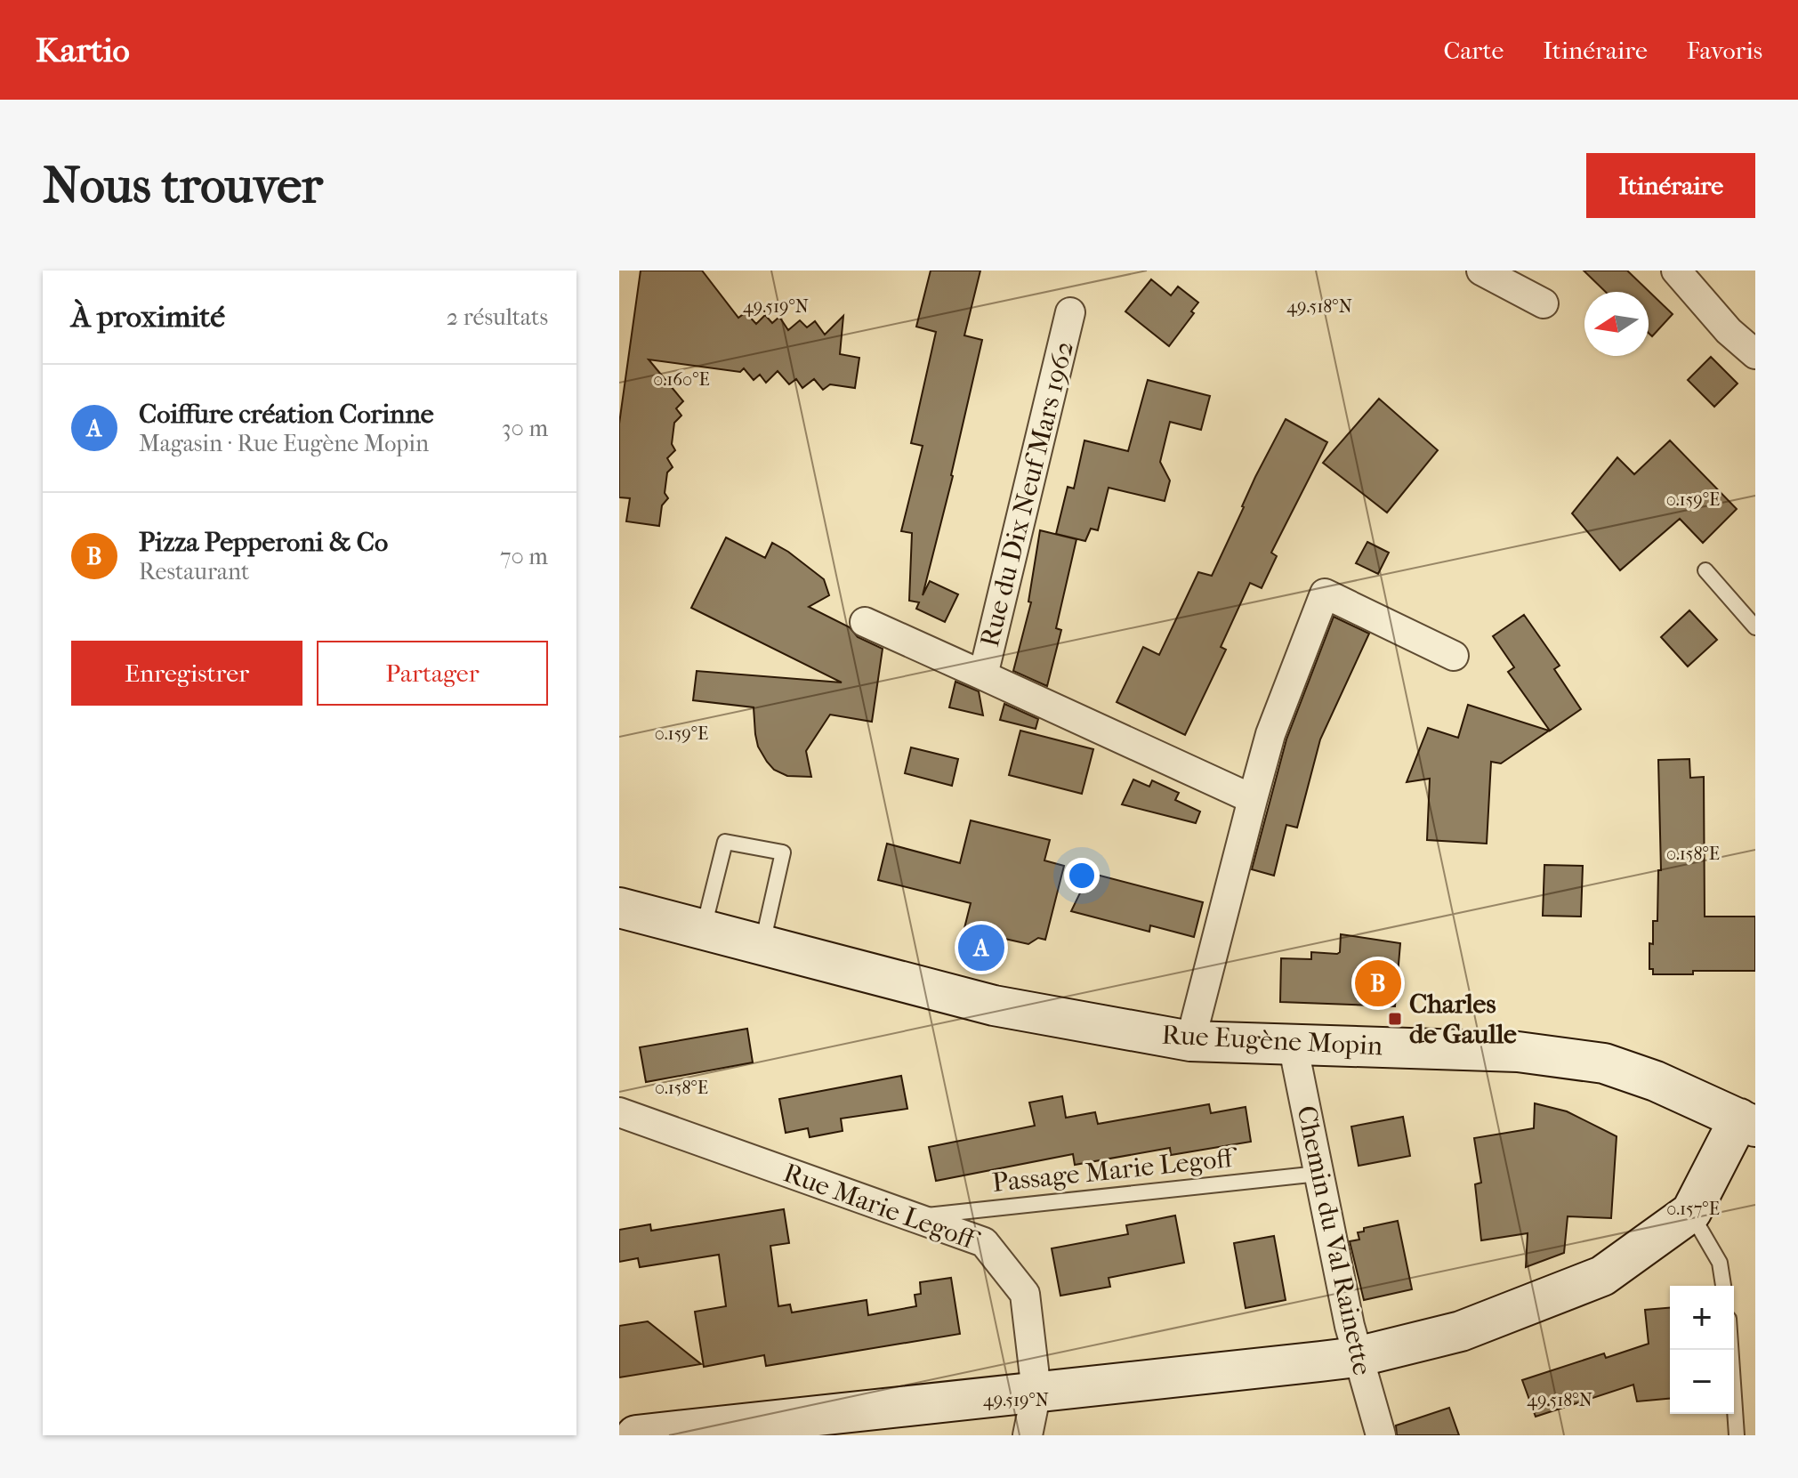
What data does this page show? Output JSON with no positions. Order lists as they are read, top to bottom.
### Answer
{
  "streets": {
    "street": [
      "Rue du Dix Neuf Mars 1962",
      "Rue Eugène Mopin",
      "Rue Marie Legoff",
      "Chemin du Val Rainette"
    ],
    "lane": ["Passage Marie Legoff"]
  },
  "crossings": [
    ["Rue Eugène Mopin", "Chemin du Val Rainette"],
    ["Passage Marie Legoff", "Rue Marie Legoff"],
    ["Passage Marie Legoff", "Chemin du Val Rainette"]
  ],
  "places": {
    "transit": ["Charles de Gaulle"]
  },
  "north": "left",
  "page": {
    "header": "Kartio",
    "nav": ["Carte", "Itinéraire", "Favoris"],
    "buttons": [
      "Itinéraire",
      ["Enregistrer", "Partager"]
    ],
    "title": "Nous trouver",
    "heading": ["À proximité", "2 résultats"],
    "list": [
      {
        "mark": "A",
        "name": "Coiffure création Corinne",
        "note": "Magasin · Rue Eugène Mopin",
        "value": "30 m"
      },
      {
        "mark": "B",
        "name": "Pizza Pepperoni & Co",
        "note": "Restaurant",
        "value": "70 m"
      }
    ],
    "pins": ["A", "B"],
    "map_buttons": ["+", "−"]
  },
  "coordinates": [
    "49.519°N",
    "49.518°N",
    "0.160°E",
    "0.159°E",
    "0.158°E",
    "0.157°E"
  ]
}
